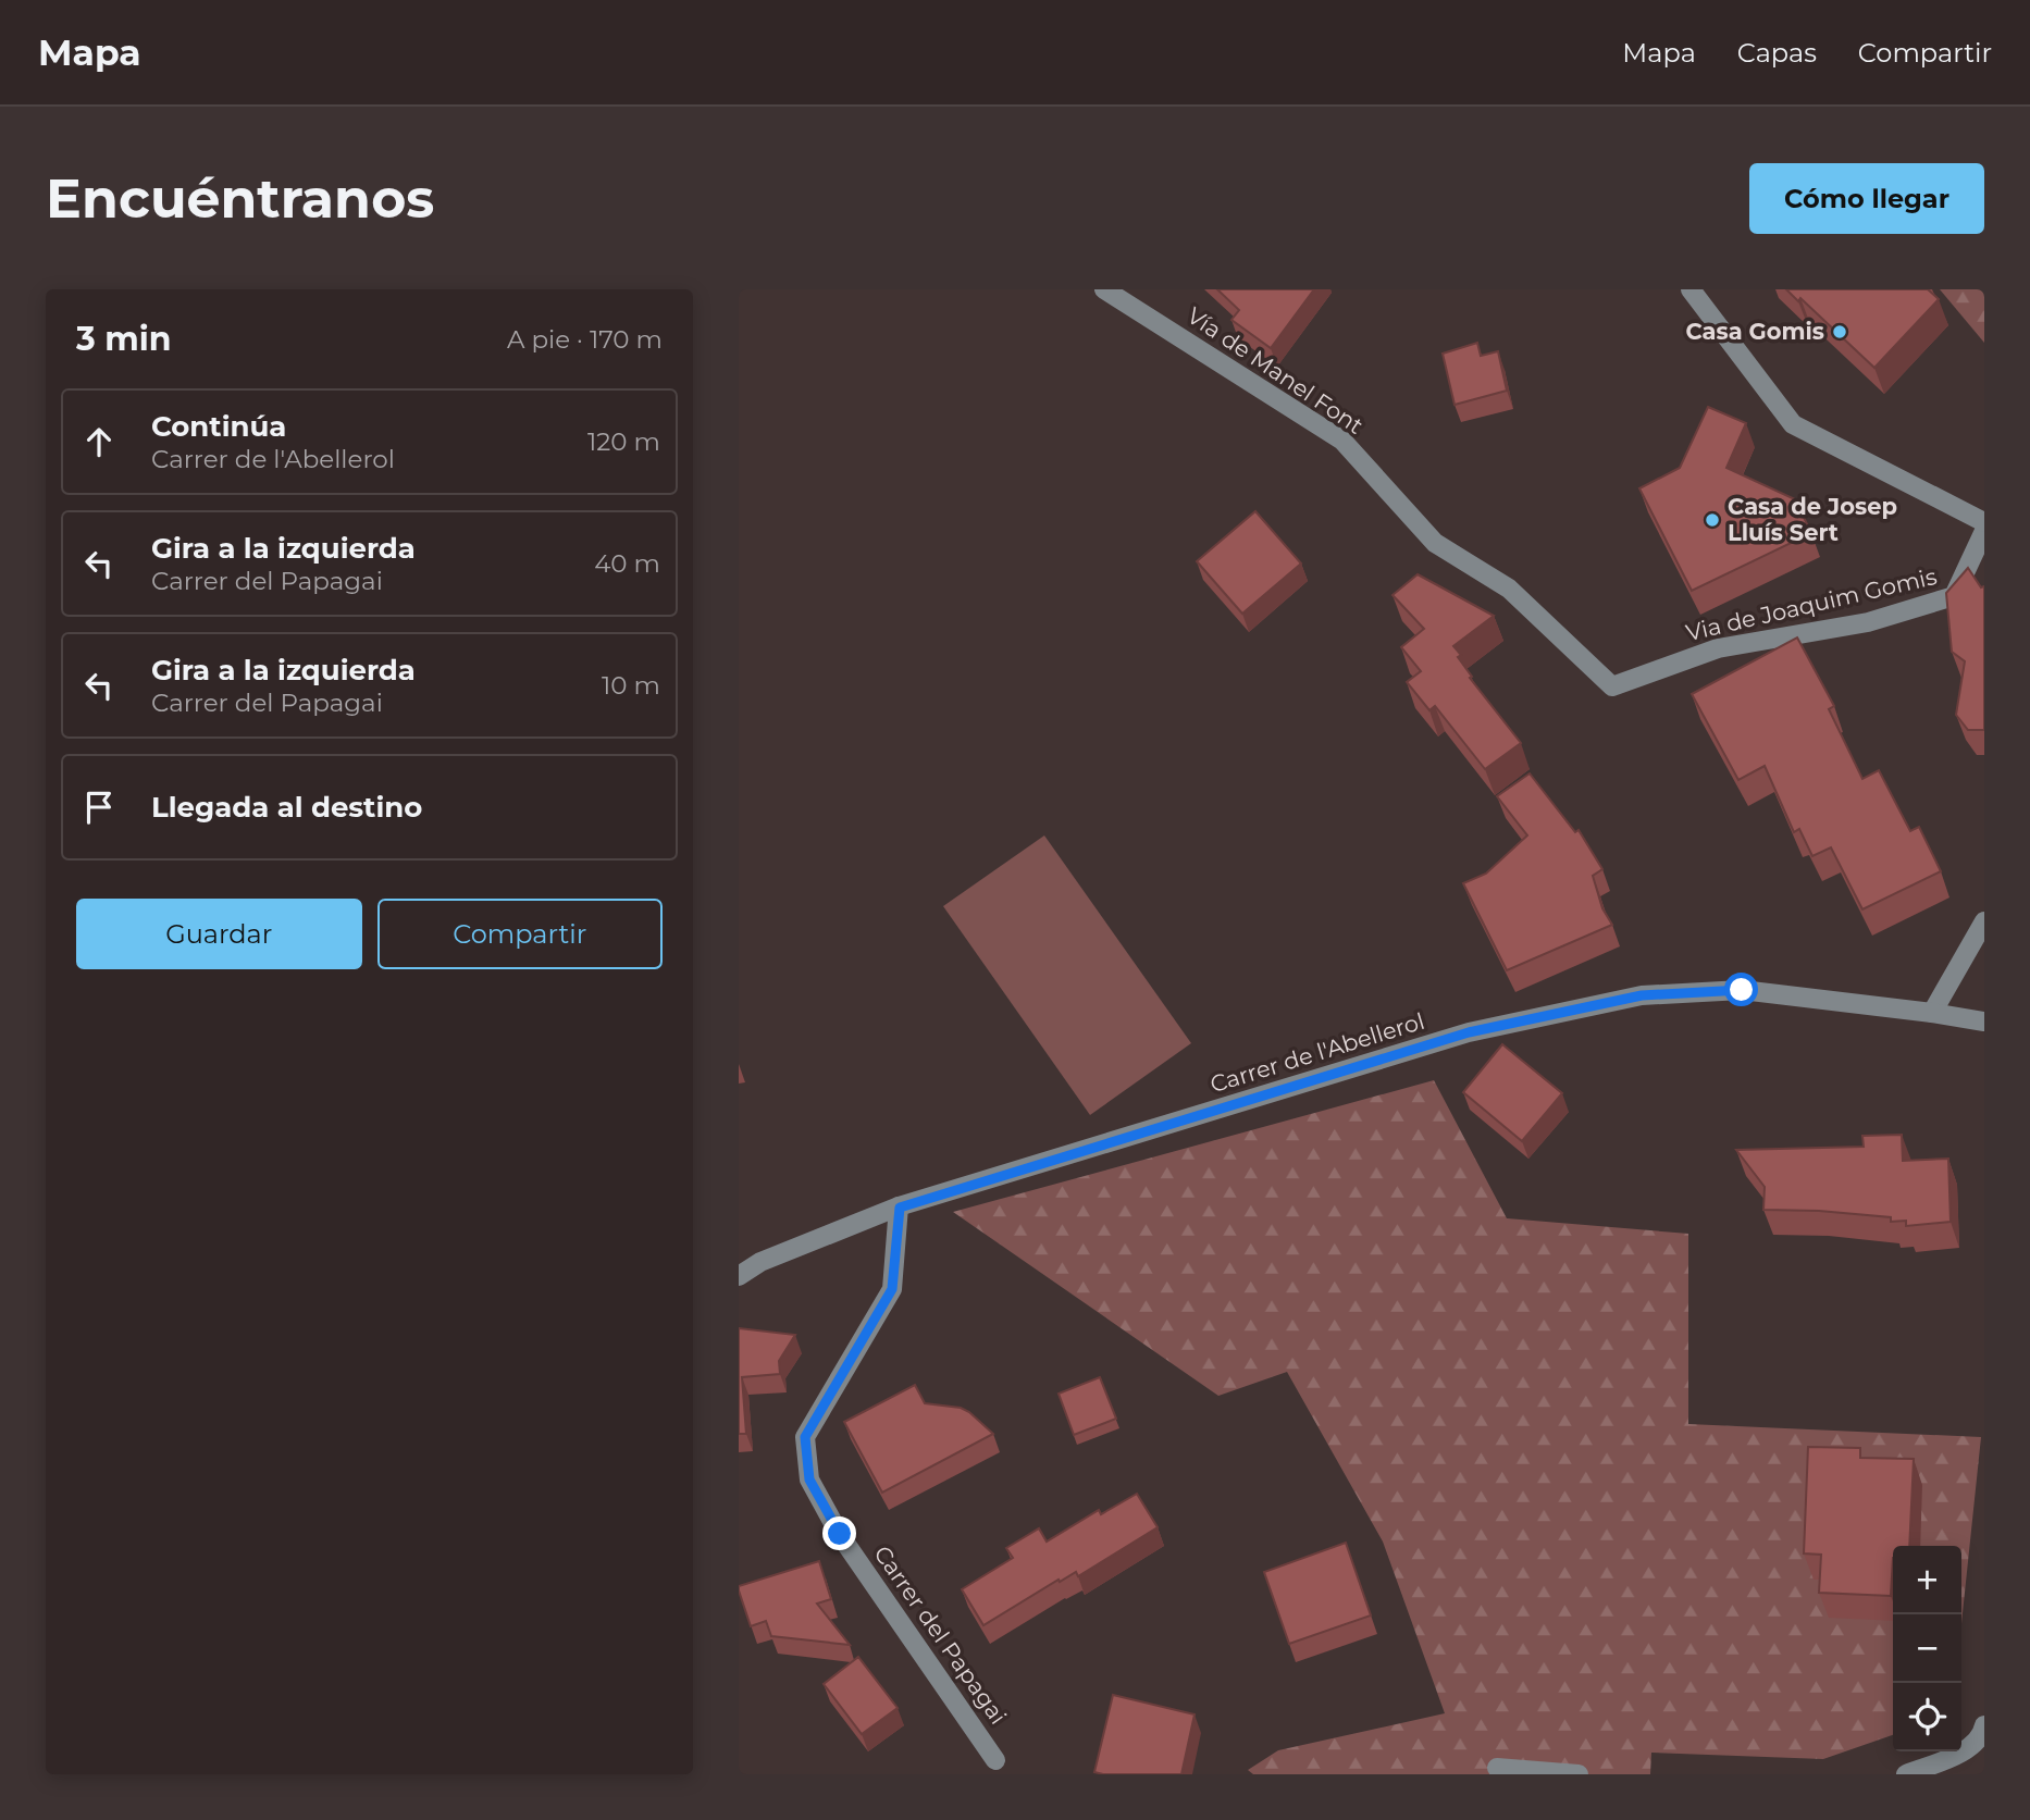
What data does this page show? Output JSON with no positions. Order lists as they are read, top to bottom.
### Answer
{
  "streets": {
    "street": [
      "Vía de Manel Font",
      "Via de Joaquim Gomis",
      "Carrer de l'Abellerol",
      "Carrer del Papagai"
    ]
  },
  "crossings": [
    ["Vía de Manel Font", "Via de Joaquim Gomis"],
    ["Carrer de l'Abellerol", "Carrer del Papagai"]
  ],
  "places": ["Casa Gomis", "Casa de Josep Lluís Sert"],
  "page": {
    "header": "Mapa",
    "nav": ["Mapa", "Capas", "Compartir"],
    "buttons": [
      "Cómo llegar",
      ["Guardar", "Compartir"]
    ],
    "title": "Encuéntranos",
    "heading": ["3 min", "A pie · 170 m"],
    "list": [
      ["Continúa", "Carrer de l'Abellerol", "120 m"],
      ["Gira a la izquierda", "Carrer del Papagai", "40 m"],
      ["Gira a la izquierda", "Carrer del Papagai", "10 m"],
      "Llegada al destino"
    ],
    "map_buttons": ["+", "−"]
  }
}
